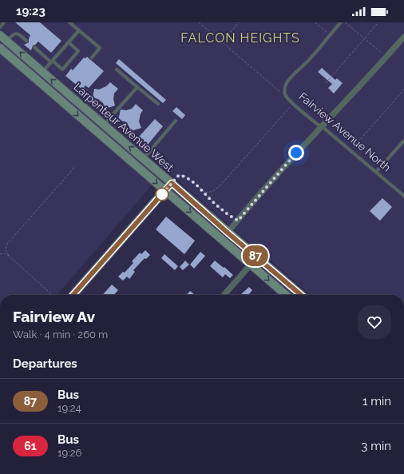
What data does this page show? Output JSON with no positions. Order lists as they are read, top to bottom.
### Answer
{
  "streets": {
    "main road": ["Larpenteur Avenue West"],
    "lane": ["Fairview Avenue North"]
  },
  "districts": ["FALCON HEIGHTS"],
  "lines": ["bus line 87"],
  "page": {
    "status": "19:23",
    "on_map": "87",
    "heading": [
      ["Fairview Av", "Walk · 4 min · 260 m"],
      "Departures"
    ],
    "list": [
      {
        "mark": "87",
        "name": "Bus",
        "note": "19:24",
        "value": "1 min"
      },
      {
        "mark": "61",
        "name": "Bus",
        "note": "19:26",
        "value": "3 min"
      }
    ]
  }
}
